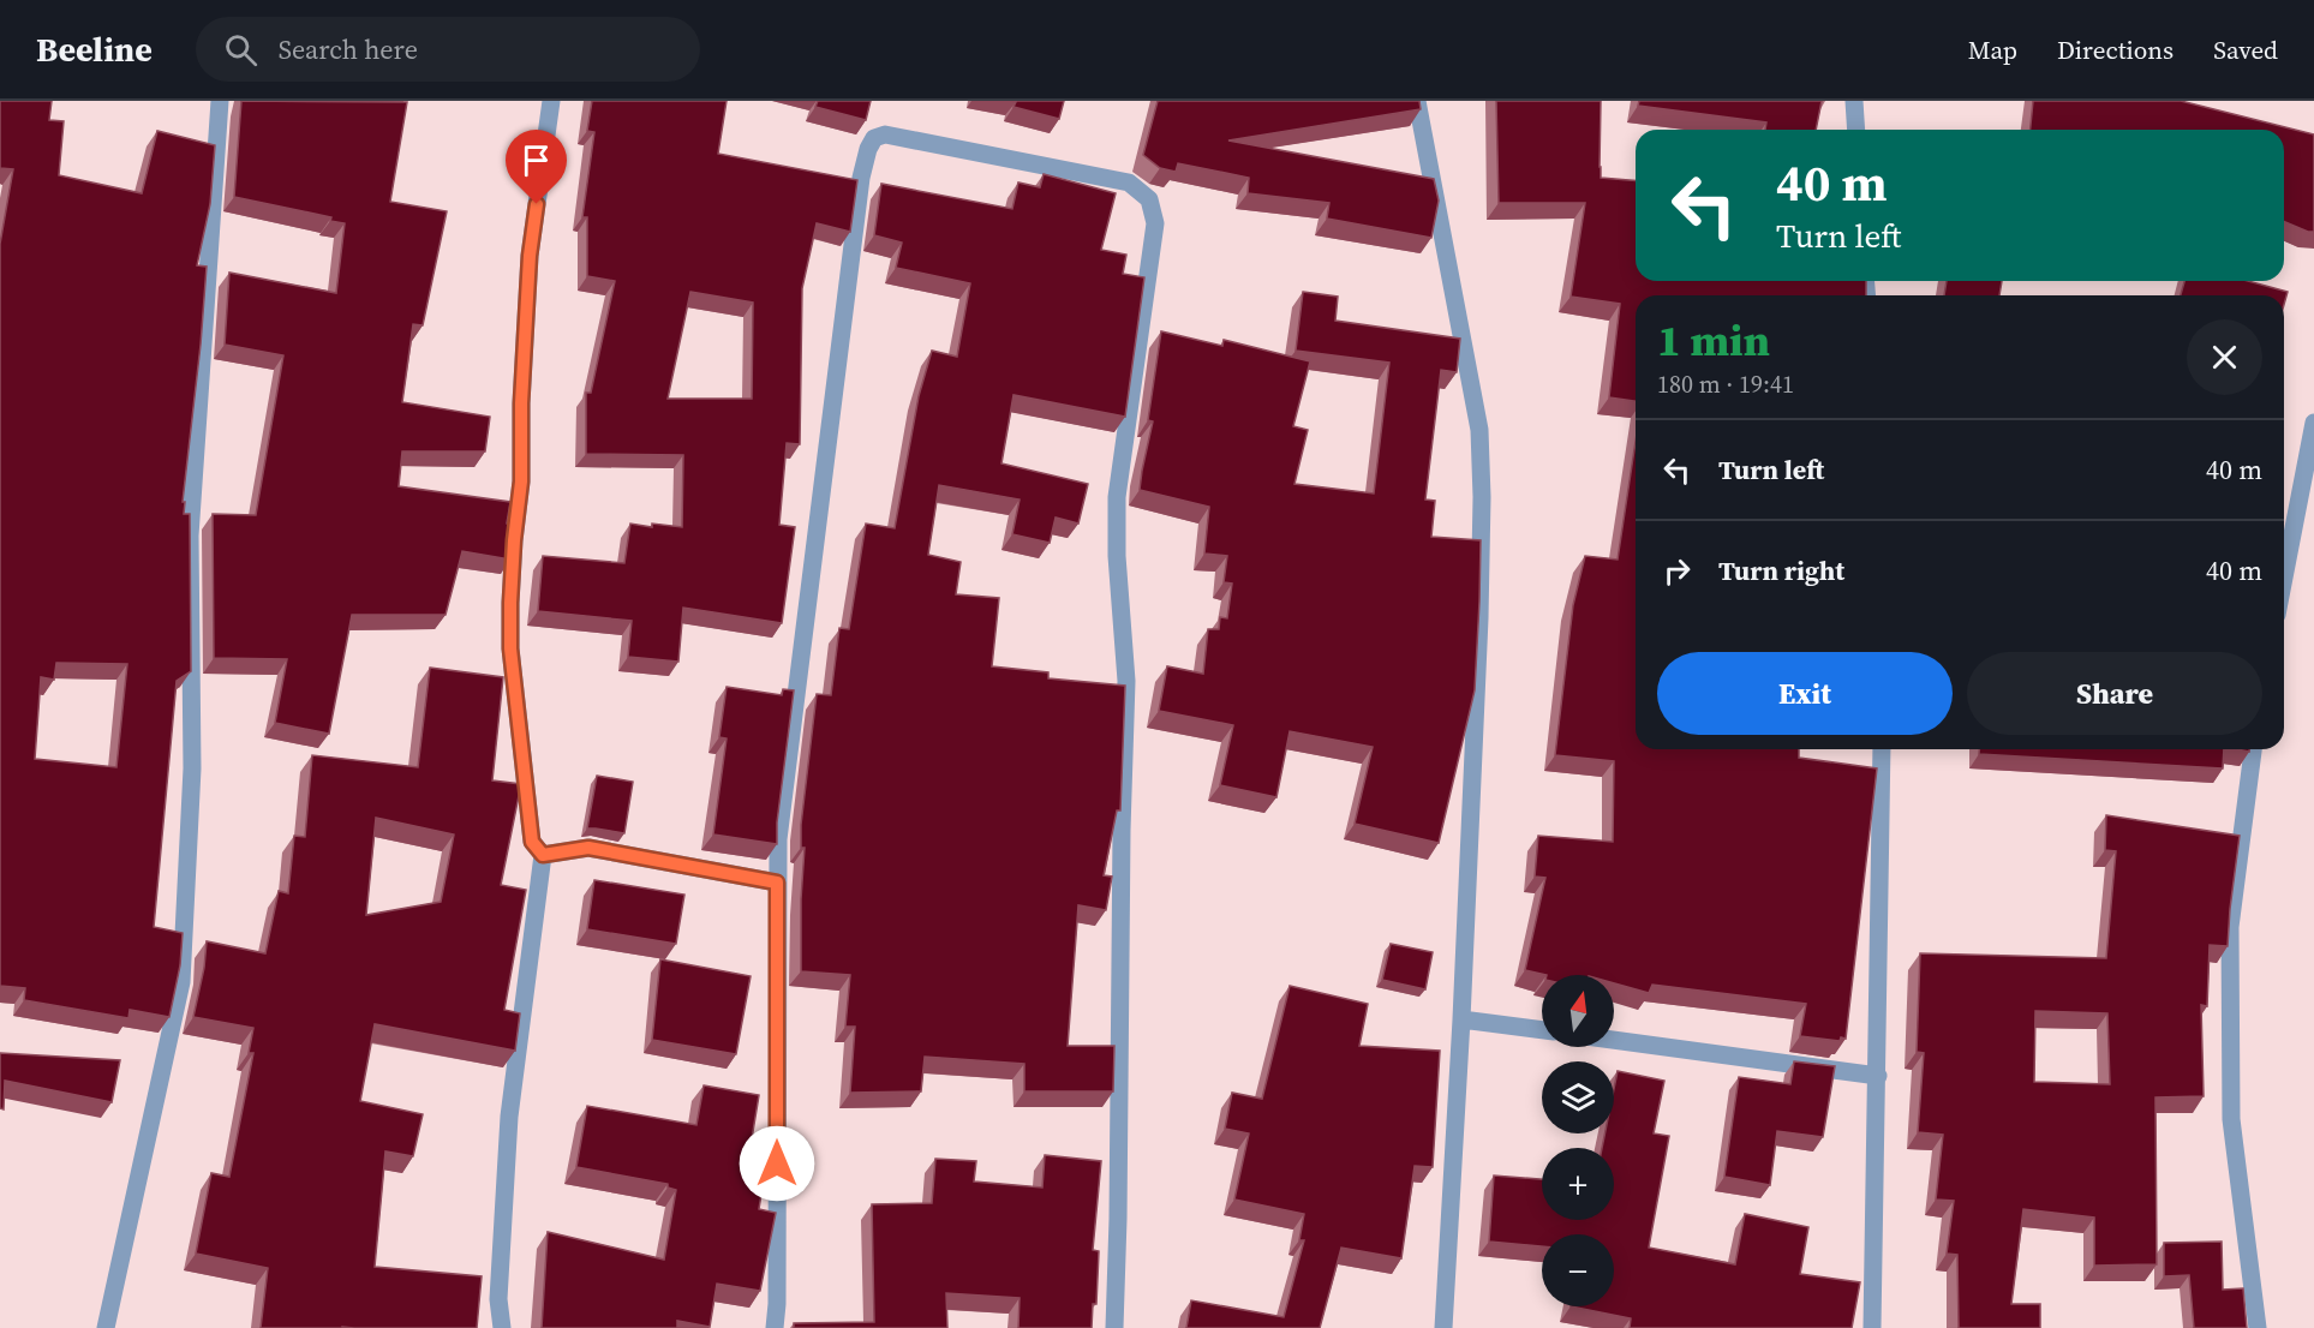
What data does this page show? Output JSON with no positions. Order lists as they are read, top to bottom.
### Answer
{
  "north": "top",
  "page": {
    "header": "Beeline",
    "search": "Search here",
    "nav": ["Map", "Directions", "Saved"],
    "turn": ["40 m", "Turn left"],
    "heading": ["1 min", "180 m · 19:41"],
    "list": [
      {
        "name": "Turn left",
        "value": "40 m"
      },
      {
        "name": "Turn right",
        "value": "40 m"
      }
    ],
    "buttons": ["Exit", "Share"],
    "map_buttons": ["+", "−"]
  }
}
